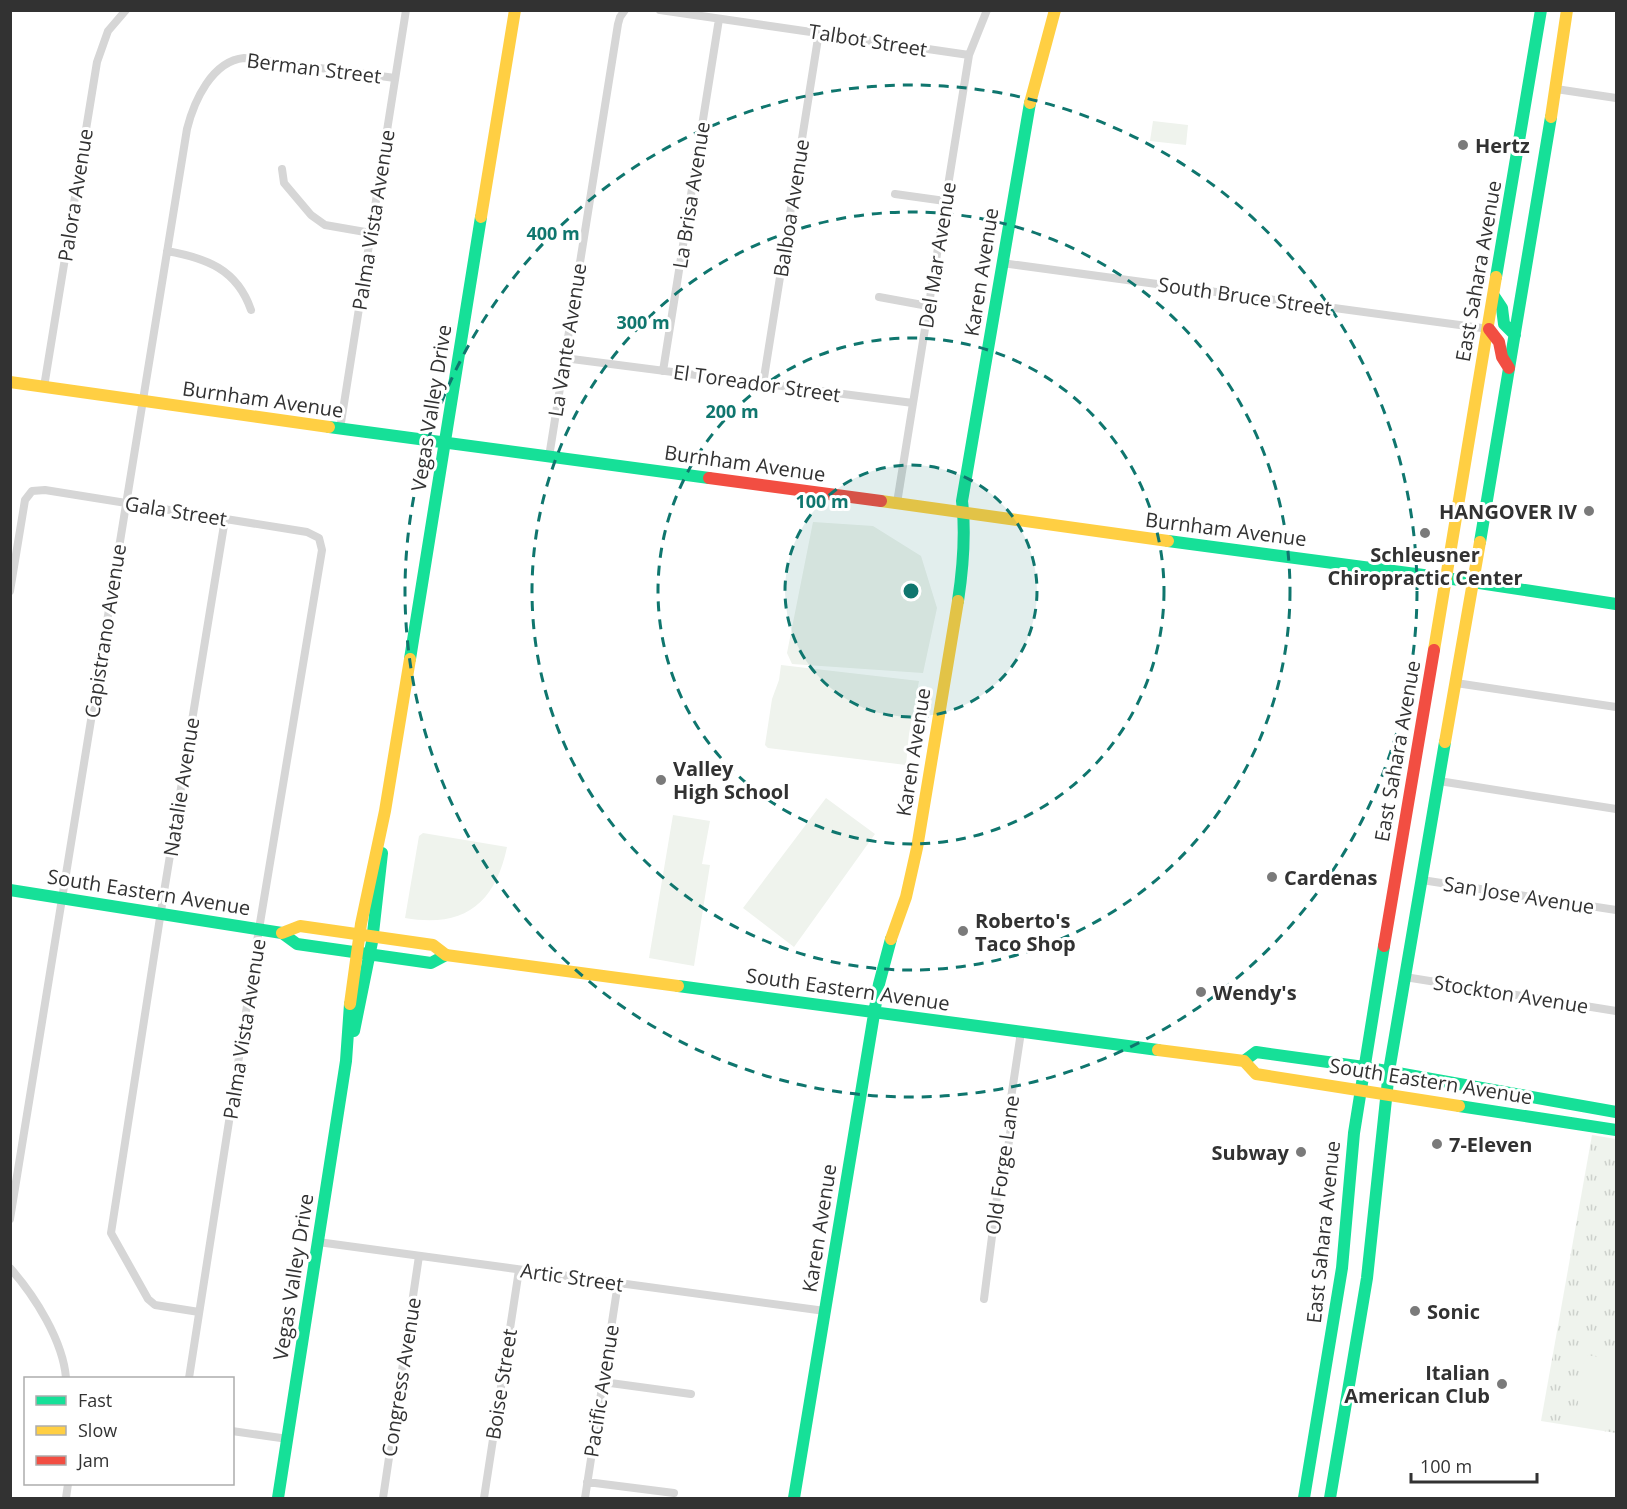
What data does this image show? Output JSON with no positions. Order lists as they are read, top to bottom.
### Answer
{
  "streets": {
    "main road": [
      "East Sahara Avenue",
      "Karen Avenue",
      "Burnham Avenue",
      "Vegas Valley Drive",
      "South Eastern Avenue"
    ],
    "street": [
      "Talbot Street",
      "Berman Street",
      "Palora Avenue",
      "La Brisa Avenue",
      "Balboa Avenue",
      "Palma Vista Avenue",
      "Del Mar Avenue",
      "South Bruce Street",
      "La Vante Avenue",
      "El Toreador Street",
      "Gala Street",
      "Capistrano Avenue",
      "Natalie Avenue",
      "San Jose Avenue",
      "Stockton Avenue",
      "Old Forge Lane",
      "Artic Street",
      "Congress Avenue",
      "Boise Street",
      "Pacific Avenue"
    ]
  },
  "crossings": [
    ["Talbot Street", "La Brisa Avenue"],
    ["Talbot Street", "Balboa Avenue"],
    ["Talbot Street", "Del Mar Avenue"],
    ["Berman Street", "Palma Vista Avenue"],
    ["Berman Street", "Capistrano Avenue"],
    ["Palora Avenue", "Burnham Avenue"],
    ["La Brisa Avenue", "El Toreador Street"],
    ["Balboa Avenue", "El Toreador Street"],
    ["Palma Vista Avenue", "Burnham Avenue"],
    ["Palma Vista Avenue", "Gala Street"],
    ["Palma Vista Avenue", "Natalie Avenue"],
    ["Palma Vista Avenue", "South Eastern Avenue"],
    ["Del Mar Avenue", "El Toreador Street"],
    ["Del Mar Avenue", "Burnham Avenue"],
    ["East Sahara Avenue", "South Bruce Street"],
    ["East Sahara Avenue", "Burnham Avenue"],
    ["East Sahara Avenue", "South Eastern Avenue"],
    ["East Sahara Avenue", "San Jose Avenue"],
    ["East Sahara Avenue", "Stockton Avenue"],
    ["Karen Avenue", "South Bruce Street"],
    ["Karen Avenue", "Burnham Avenue"],
    ["Karen Avenue", "South Eastern Avenue"],
    ["Karen Avenue", "Artic Street"],
    ["La Vante Avenue", "El Toreador Street"],
    ["La Vante Avenue", "Burnham Avenue"],
    ["Burnham Avenue", "Vegas Valley Drive"],
    ["Burnham Avenue", "Capistrano Avenue"],
    ["Vegas Valley Drive", "South Eastern Avenue"],
    ["Vegas Valley Drive", "Artic Street"],
    ["Gala Street", "Capistrano Avenue"],
    ["Gala Street", "Natalie Avenue"],
    ["Capistrano Avenue", "South Eastern Avenue"],
    ["Natalie Avenue", "South Eastern Avenue"],
    ["South Eastern Avenue", "Old Forge Lane"],
    ["Artic Street", "Congress Avenue"],
    ["Artic Street", "Boise Street"],
    ["Artic Street", "Pacific Avenue"]
  ],
  "places": [
    "Hertz",
    "HANGOVER IV",
    "Schleusner Chiropractic Center",
    "Valley High School",
    "Cardenas",
    "Roberto's Taco Shop",
    "Wendy's",
    "7-Eleven",
    "Subway",
    "Sonic",
    "Italian American Club"
  ],
  "legend": ["Fast", "Slow", "Jam"],
  "scale_bar": "100 m",
  "rings": [
    "400 m",
    "300 m",
    "200 m",
    "100 m"
  ]
}
